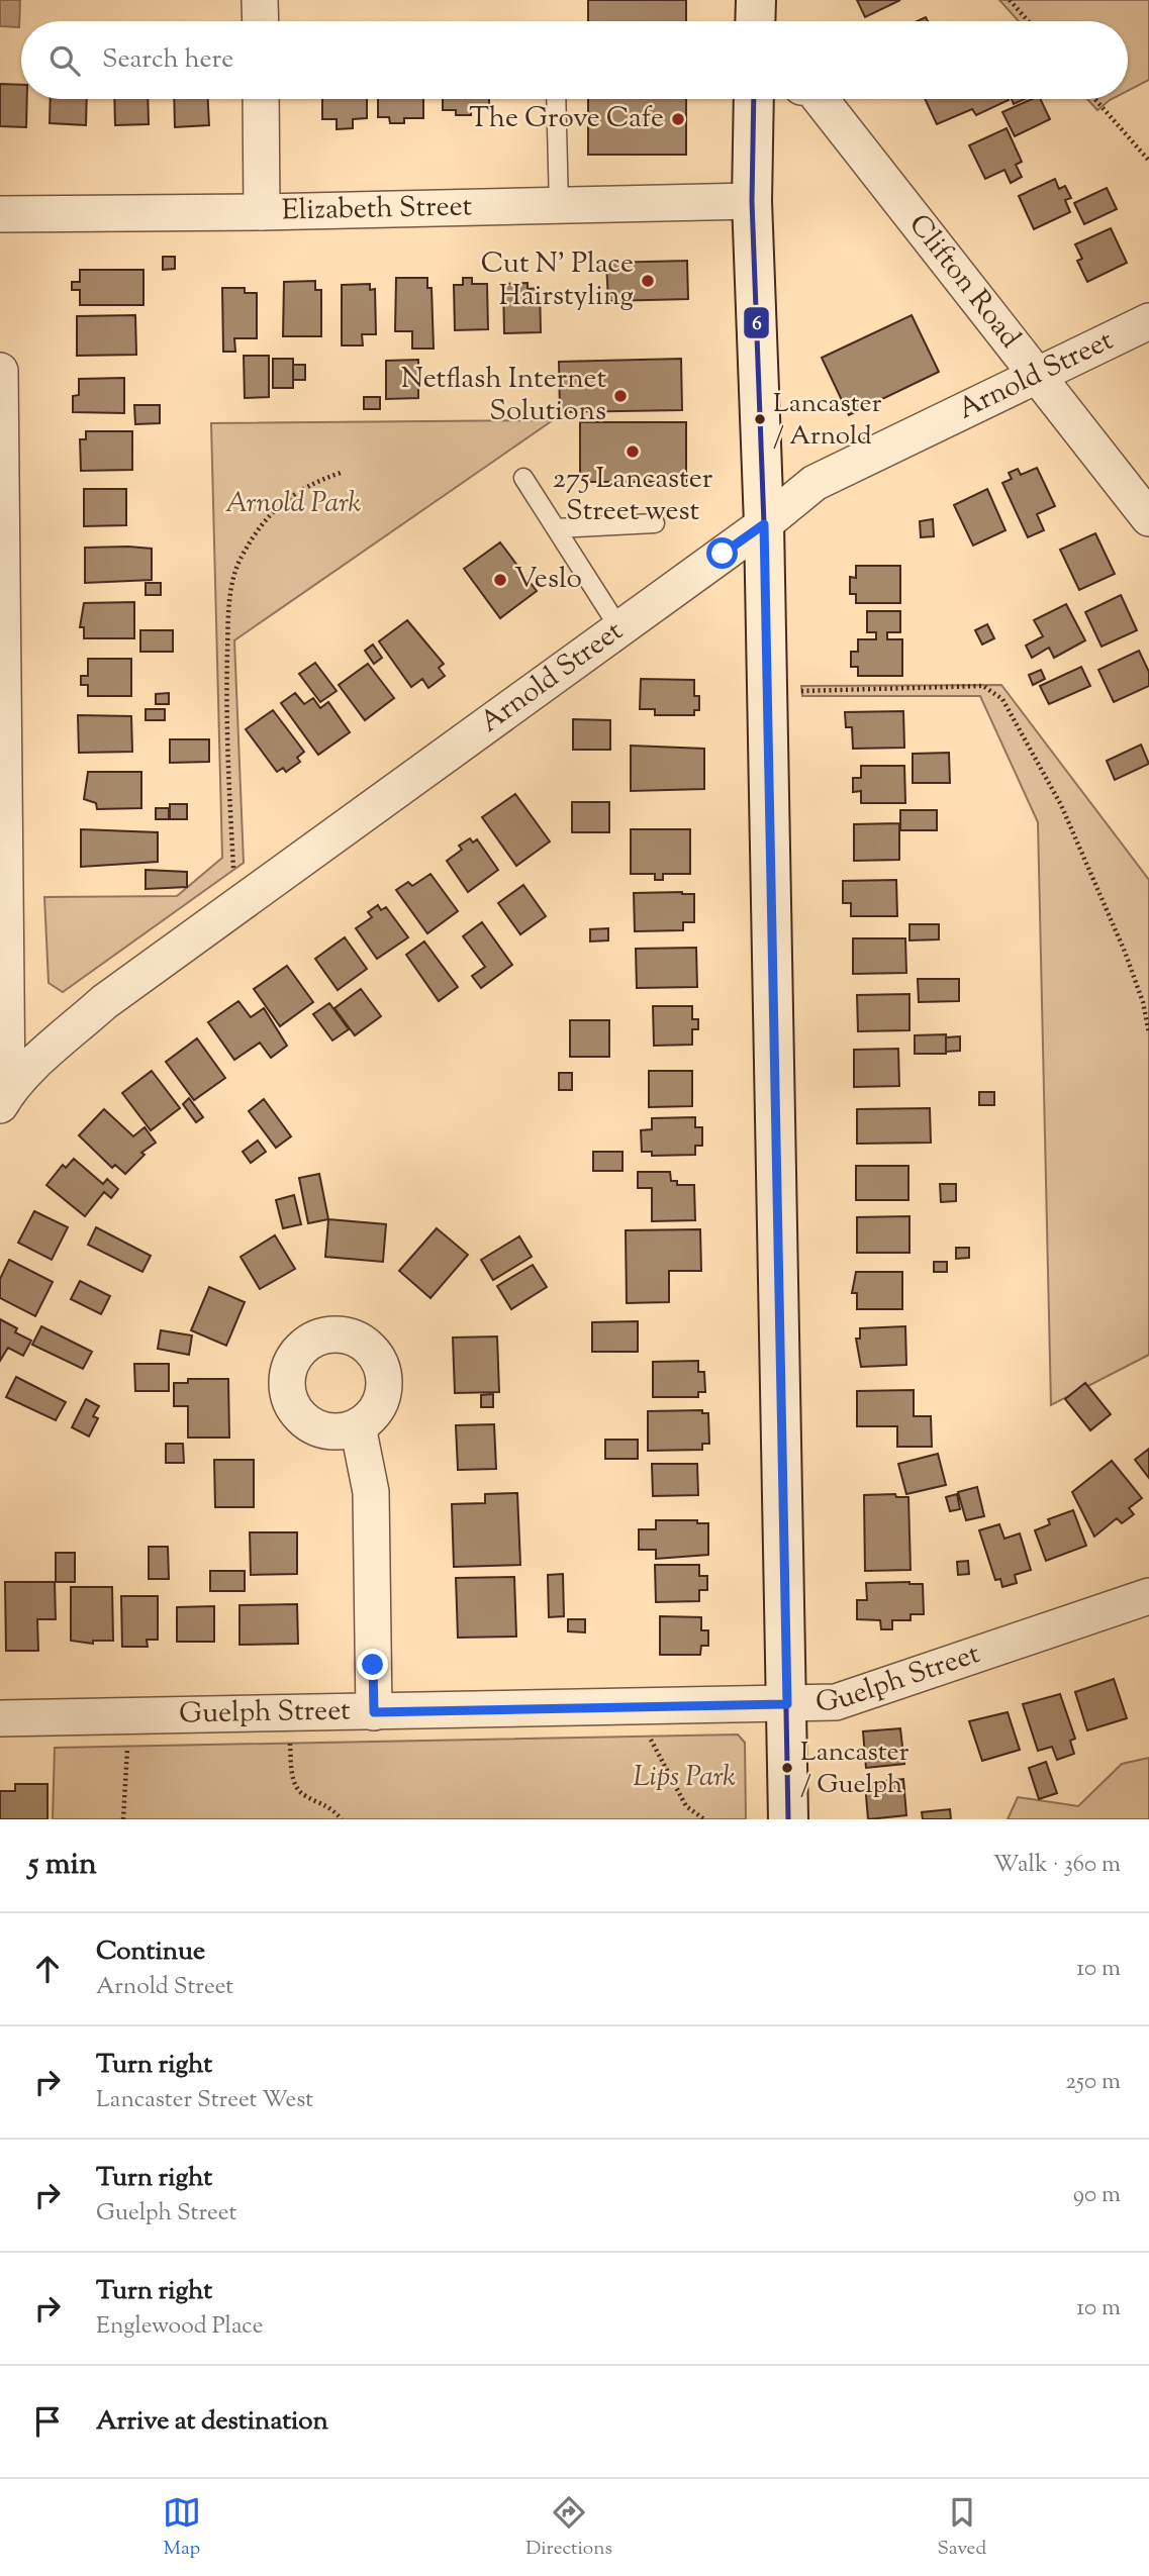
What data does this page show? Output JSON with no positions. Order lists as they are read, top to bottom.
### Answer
{
  "streets": {
    "street": [
      "Elizabeth Street",
      "Clifton Road",
      "Arnold Street",
      "Guelph Street"
    ]
  },
  "crossings": [
    ["Clifton Road", "Arnold Street"]
  ],
  "parks": ["Arnold Park", "Lips Park"],
  "places": [
    "The Grove Cafe",
    "Cut N' Place Hairstyling",
    "Netflash Internet Solutions",
    "Lancaster / Arnold",
    "275 Lancaster Street west",
    "Veslo",
    "Lancaster / Guelph"
  ],
  "lines": ["transit line 6"],
  "page": {
    "search": "Search here",
    "heading": ["5 min", "Walk · 360 m"],
    "list": [
      ["Continue", "Arnold Street", "10 m"],
      ["Turn right", "Lancaster Street West", "250 m"],
      ["Turn right", "Guelph Street", "90 m"],
      ["Turn right", "Englewood Place", "10 m"],
      "Arrive at destination"
    ],
    "nav": ["Map", "Directions", "Saved"]
  }
}
